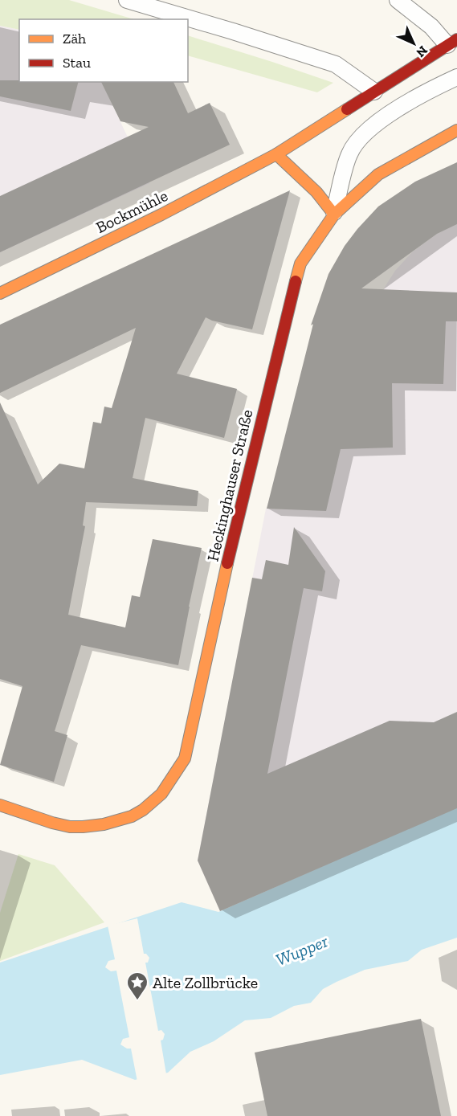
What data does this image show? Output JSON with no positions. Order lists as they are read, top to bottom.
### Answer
{
  "streets": {
    "main road": ["Bockmühle", "Heckinghauser Straße"]
  },
  "water": ["Wupper"],
  "places": {
    "place": ["Alte Zollbrücke"]
  },
  "legend": ["Zäh", "Stau"],
  "north": "bottom right"
}
